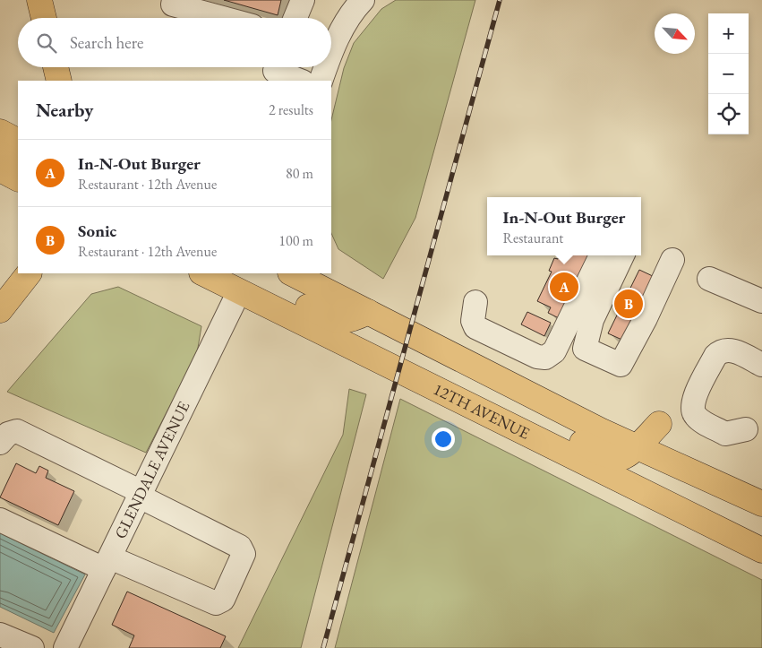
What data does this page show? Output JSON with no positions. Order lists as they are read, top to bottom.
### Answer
{
  "streets": {
    "main road": ["12TH AVENUE"],
    "street": ["GLENDALE AVENUE"]
  },
  "crossings": [
    ["12TH AVENUE", "GLENDALE AVENUE"]
  ],
  "north": "bottom right",
  "page": {
    "map_buttons": ["+", "−"],
    "search": "Search here",
    "heading": ["Nearby", "2 results"],
    "list": [
      {
        "mark": "A",
        "name": "In-N-Out Burger",
        "note": "Restaurant · 12th Avenue",
        "value": "80 m"
      },
      {
        "mark": "B",
        "name": "Sonic",
        "note": "Restaurant · 12th Avenue",
        "value": "100 m"
      }
    ],
    "popup": ["In-N-Out Burger", "Restaurant"],
    "pins": ["A", "B"]
  }
}
